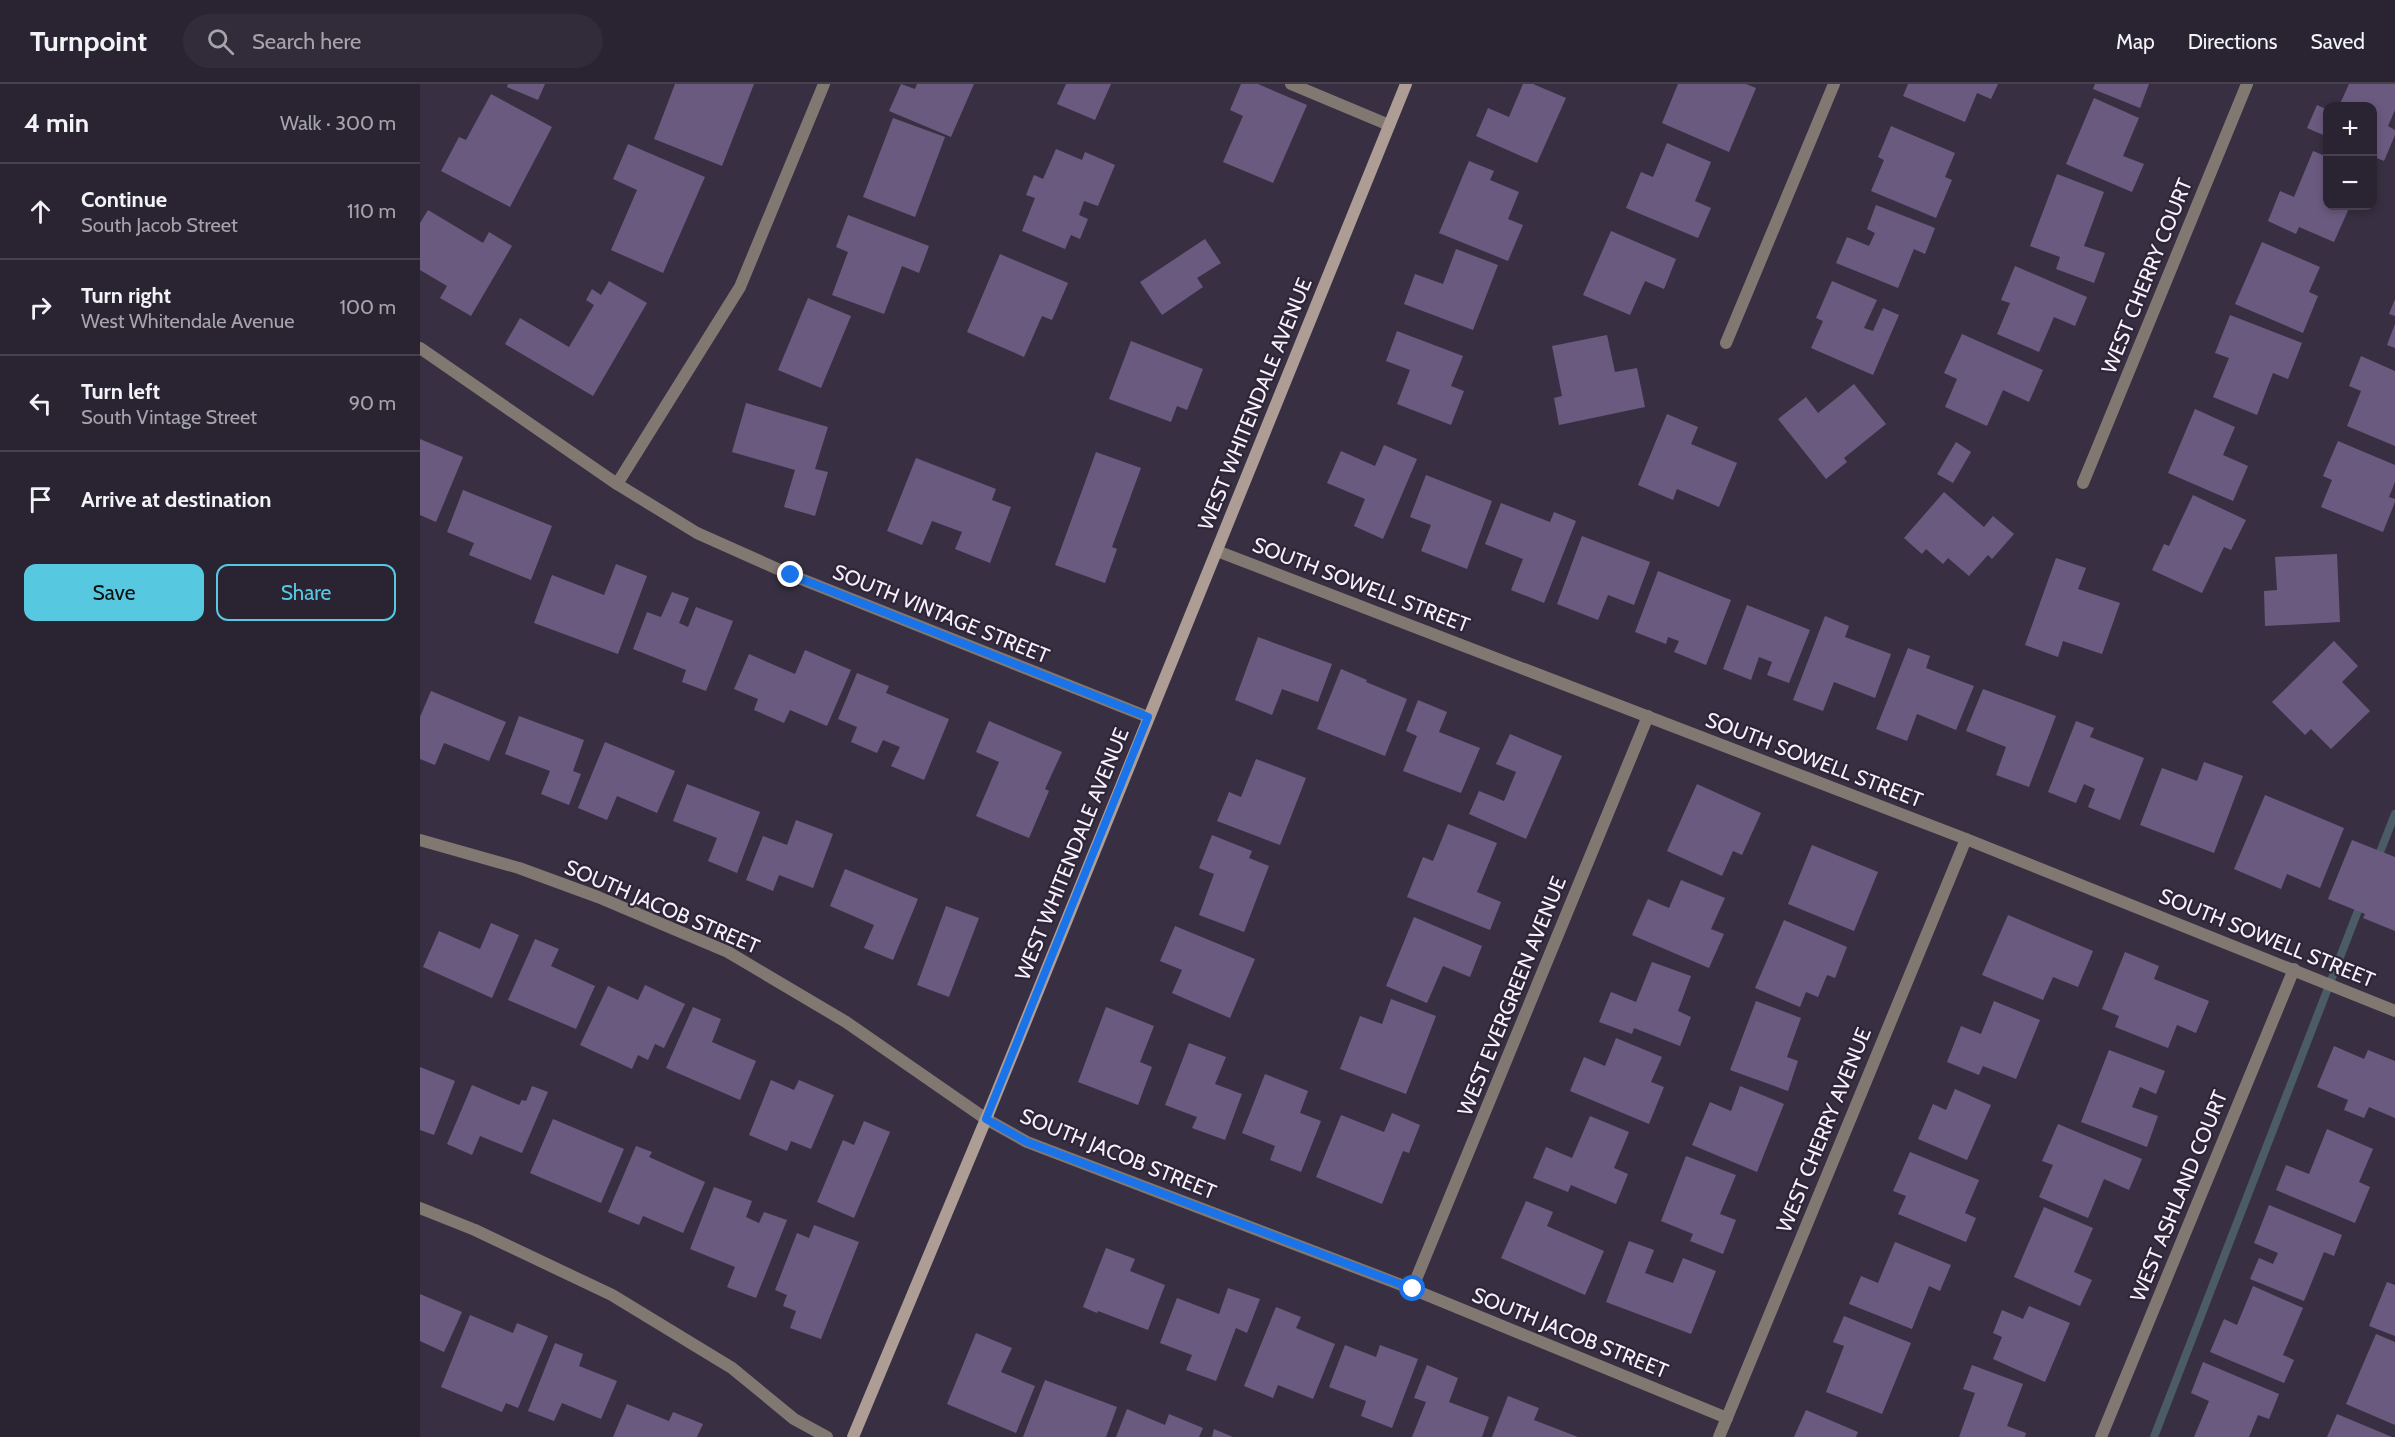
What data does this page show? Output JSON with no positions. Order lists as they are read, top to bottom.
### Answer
{
  "streets": {
    "street": [
      "WEST CHERRY COURT",
      "WEST WHITENDALE AVENUE",
      "SOUTH SOWELL STREET",
      "SOUTH VINTAGE STREET",
      "SOUTH JACOB STREET",
      "WEST EVERGREEN AVENUE",
      "WEST CHERRY AVENUE",
      "WEST ASHLAND COURT"
    ]
  },
  "crossings": [
    ["WEST WHITENDALE AVENUE", "SOUTH SOWELL STREET"],
    ["WEST WHITENDALE AVENUE", "SOUTH VINTAGE STREET"],
    ["WEST WHITENDALE AVENUE", "SOUTH JACOB STREET"],
    ["SOUTH SOWELL STREET", "WEST EVERGREEN AVENUE"],
    ["SOUTH SOWELL STREET", "WEST CHERRY AVENUE"],
    ["SOUTH SOWELL STREET", "WEST ASHLAND COURT"],
    ["SOUTH JACOB STREET", "WEST EVERGREEN AVENUE"],
    ["SOUTH JACOB STREET", "WEST CHERRY AVENUE"]
  ],
  "page": {
    "header": "Turnpoint",
    "search": "Search here",
    "nav": ["Map", "Directions", "Saved"],
    "heading": ["4 min", "Walk · 300 m"],
    "map_buttons": ["+", "−"],
    "list": [
      ["Continue", "South Jacob Street", "110 m"],
      ["Turn right", "West Whitendale Avenue", "100 m"],
      ["Turn left", "South Vintage Street", "90 m"],
      "Arrive at destination"
    ],
    "buttons": ["Save", "Share"]
  }
}
